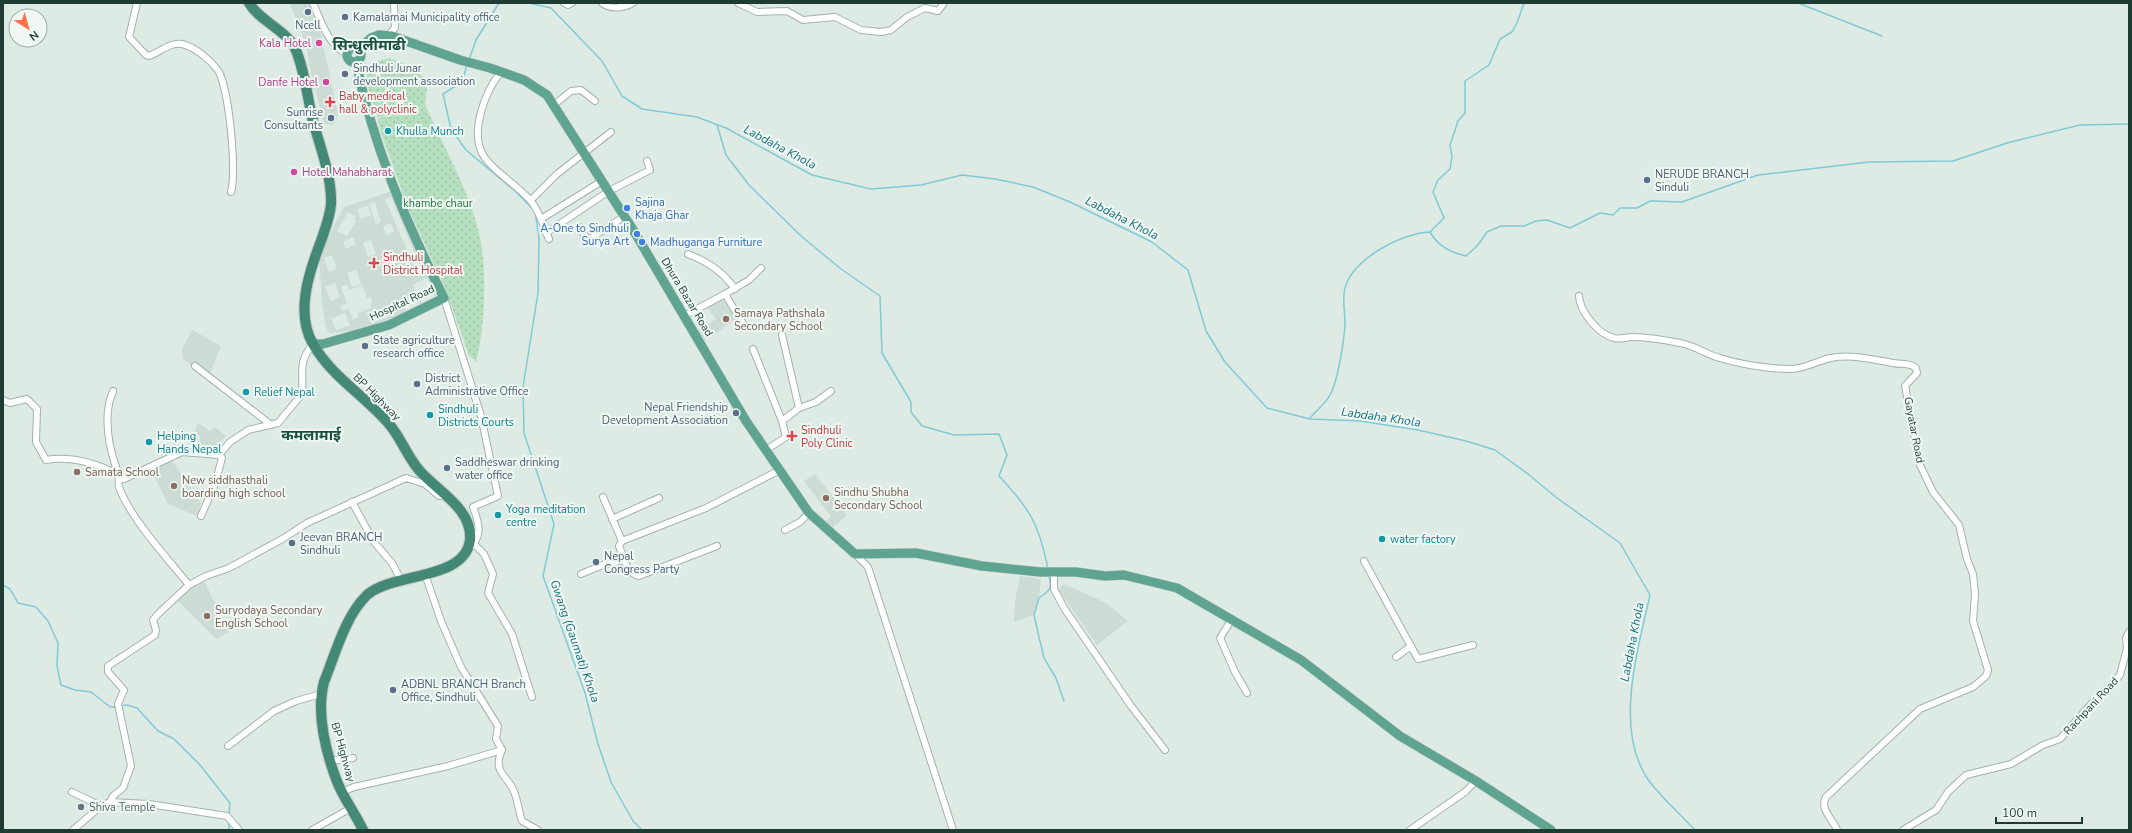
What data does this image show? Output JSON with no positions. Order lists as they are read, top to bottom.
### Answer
{
  "streets": {
    "highway": ["BP Highway"],
    "main road": ["Dhura Bazar Road", "Hospital Road"],
    "street": ["Gayatar Road", "Rachpani Road"]
  },
  "crossings": [
    ["Hospital Road", "BP Highway"]
  ],
  "districts": ["सिन्धुलीमाढी", "कमलामाई"],
  "water": ["Labdaha Khola", "Gwang (Gaumati) Khola"],
  "parks": ["khambe chaur"],
  "places": {
    "other": [
      "Ncell",
      "Kamalamai Municipality office",
      "Kala Hotel",
      "Sindhuli Junar development association",
      "Danfe Hotel",
      "Sunrise Consultants",
      "Khulla Munch",
      "Hotel Mahabharat",
      "NERUDE BRANCH Sinduli",
      "Sajina Khaja Ghar",
      "A-One to Sindhuli Surya Art",
      "Madhuganga Furniture",
      "Samaya Pathshala Secondary School",
      "State agriculture research office",
      "District Administrative Office",
      "Relief Nepal",
      "Nepal Friendship Development Association",
      "Sindhuli Districts Courts",
      "Helping Hands Nepal",
      "Saddheswar drinking water office",
      "Samata School",
      "New siddhasthali boarding high school",
      "Sindhu Shubha Secondary School",
      "Yoga meditation centre",
      "water factory",
      "Jeevan BRANCH Sindhuli",
      "Nepal Congress Party",
      "Suryodaya Secondary English School",
      "ADBNL BRANCH Branch Office, Sindhuli",
      "Shiva Temple"
    ],
    "health": ["Baby medical hall & polyclinic", "Sindhuli District Hospital", "Sindhuli Poly Clinic"]
  },
  "scale_bar": "100 m",
  "north": "bottom right"
}
